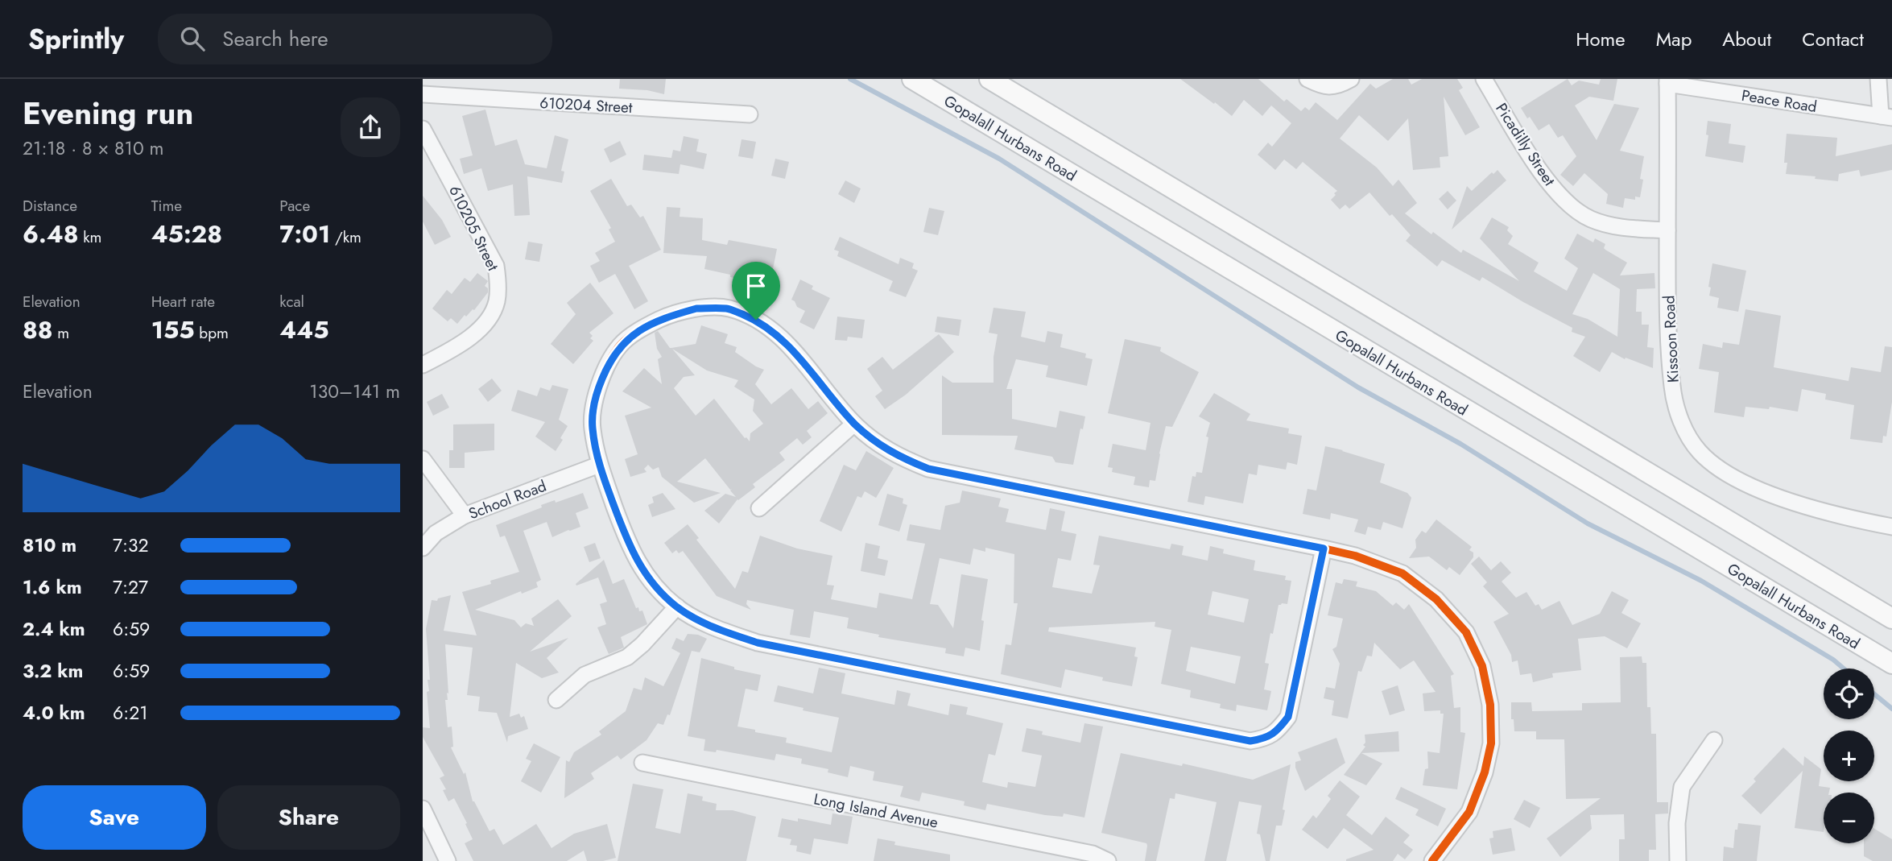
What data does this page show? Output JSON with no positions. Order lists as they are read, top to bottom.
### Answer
{
  "streets": {
    "main road": ["Gopalall Hurbans Road"],
    "street": [
      "Peace Road",
      "610204 Street",
      "Picadilly Street",
      "610205 Street",
      "Kissoon Road",
      "School Road",
      "Long Island Avenue"
    ]
  },
  "crossings": [
    ["Peace Road", "Kissoon Road"],
    ["Picadilly Street", "Kissoon Road"]
  ],
  "page": {
    "header": "Sprintly",
    "search": "Search here",
    "nav": [
      "Home",
      "Map",
      "About",
      "Contact"
    ],
    "heading": ["Evening run", "21:18 · 8 × 810 m"],
    "stats": [
      ["Distance", "6.48 km"],
      ["Time", "45:28"],
      ["Pace", "7:01 /km"],
      ["Elevation", "88 m"],
      ["Heart rate", "155 bpm"],
      ["kcal", "445"]
    ],
    "chart": ["Elevation", "130–141 m"],
    "list": [
      {
        "name": "810 m",
        "note": "7:32"
      },
      {
        "name": "1.6 km",
        "note": "7:27"
      },
      {
        "name": "2.4 km",
        "note": "6:59"
      },
      {
        "name": "3.2 km",
        "note": "6:59"
      },
      {
        "name": "4.0 km",
        "note": "6:21"
      }
    ],
    "map_buttons": ["+", "−"],
    "buttons": ["Save", "Share"]
  }
}
